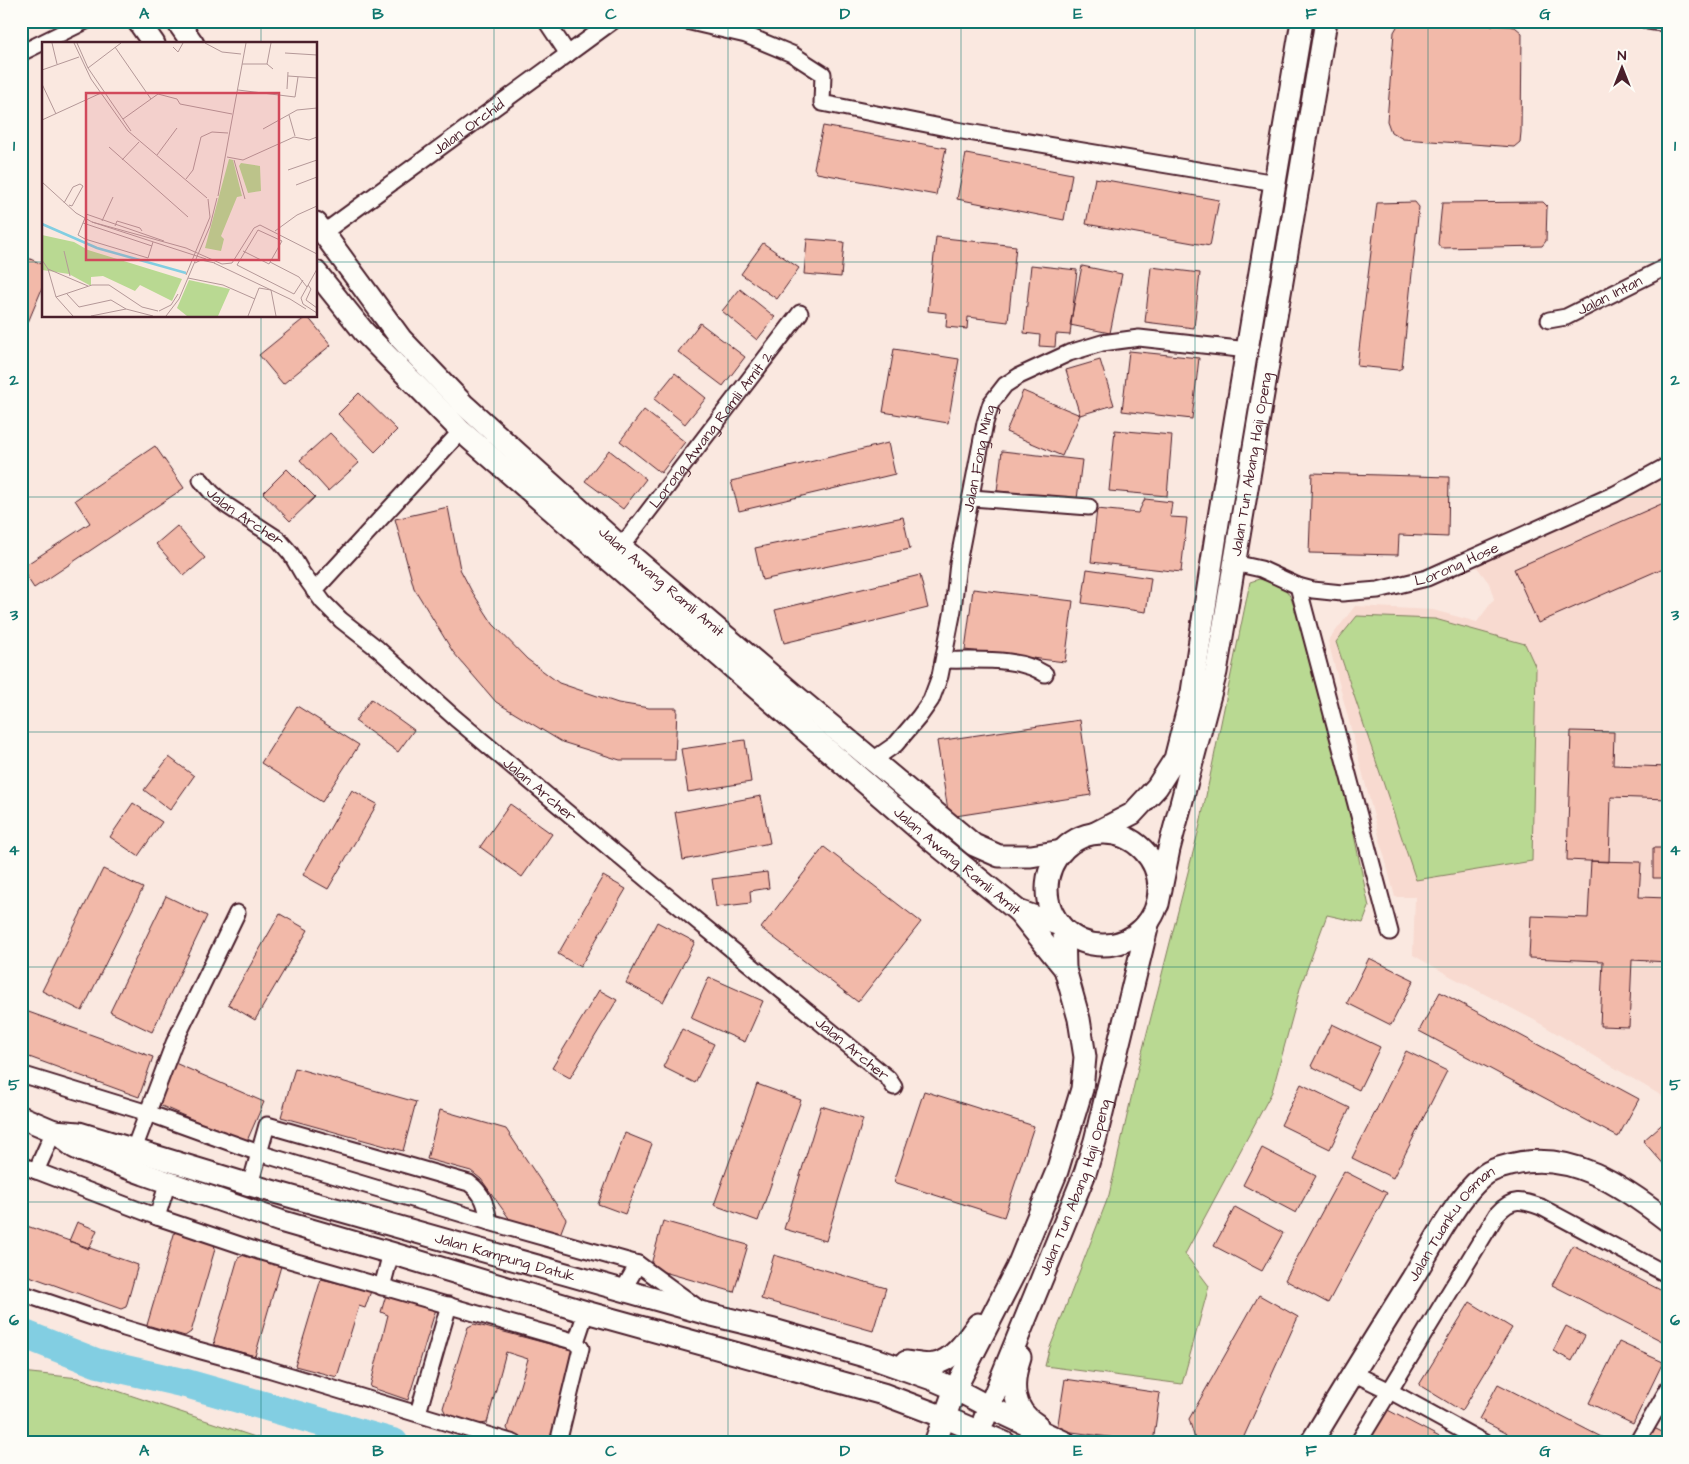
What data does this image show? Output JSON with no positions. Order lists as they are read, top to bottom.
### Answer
{
  "streets": {
    "main road": [
      "Jalan Tun Abang Haji Openg",
      "Jalan Awang Ramli Amit",
      "Jalan Tuanku Osman",
      "Jalan Kampung Datuk"
    ],
    "street": [
      "Jalan Orchid",
      "Jalan Intan",
      "Lorong Awang Ramli Amit 2",
      "Jalan Fong Ming",
      "Jalan Archer",
      "Lorong Hose"
    ]
  },
  "crossings": [
    ["Jalan Orchid", "Jalan Awang Ramli Amit"],
    ["Lorong Awang Ramli Amit 2", "Jalan Awang Ramli Amit"],
    ["Jalan Fong Ming", "Jalan Tun Abang Haji Openg"],
    ["Jalan Fong Ming", "Jalan Awang Ramli Amit"],
    ["Jalan Tun Abang Haji Openg", "Lorong Hose"],
    ["Jalan Tun Abang Haji Openg", "Jalan Awang Ramli Amit"],
    ["Jalan Tun Abang Haji Openg", "Jalan Kampung Datuk"]
  ],
  "north": "top",
  "grid": {
    "columns": [
      "A",
      "B",
      "C",
      "D",
      "E",
      "F",
      "G"
    ],
    "rows": [
      "1",
      "2",
      "3",
      "4",
      "5",
      "6"
    ]
  }
}
